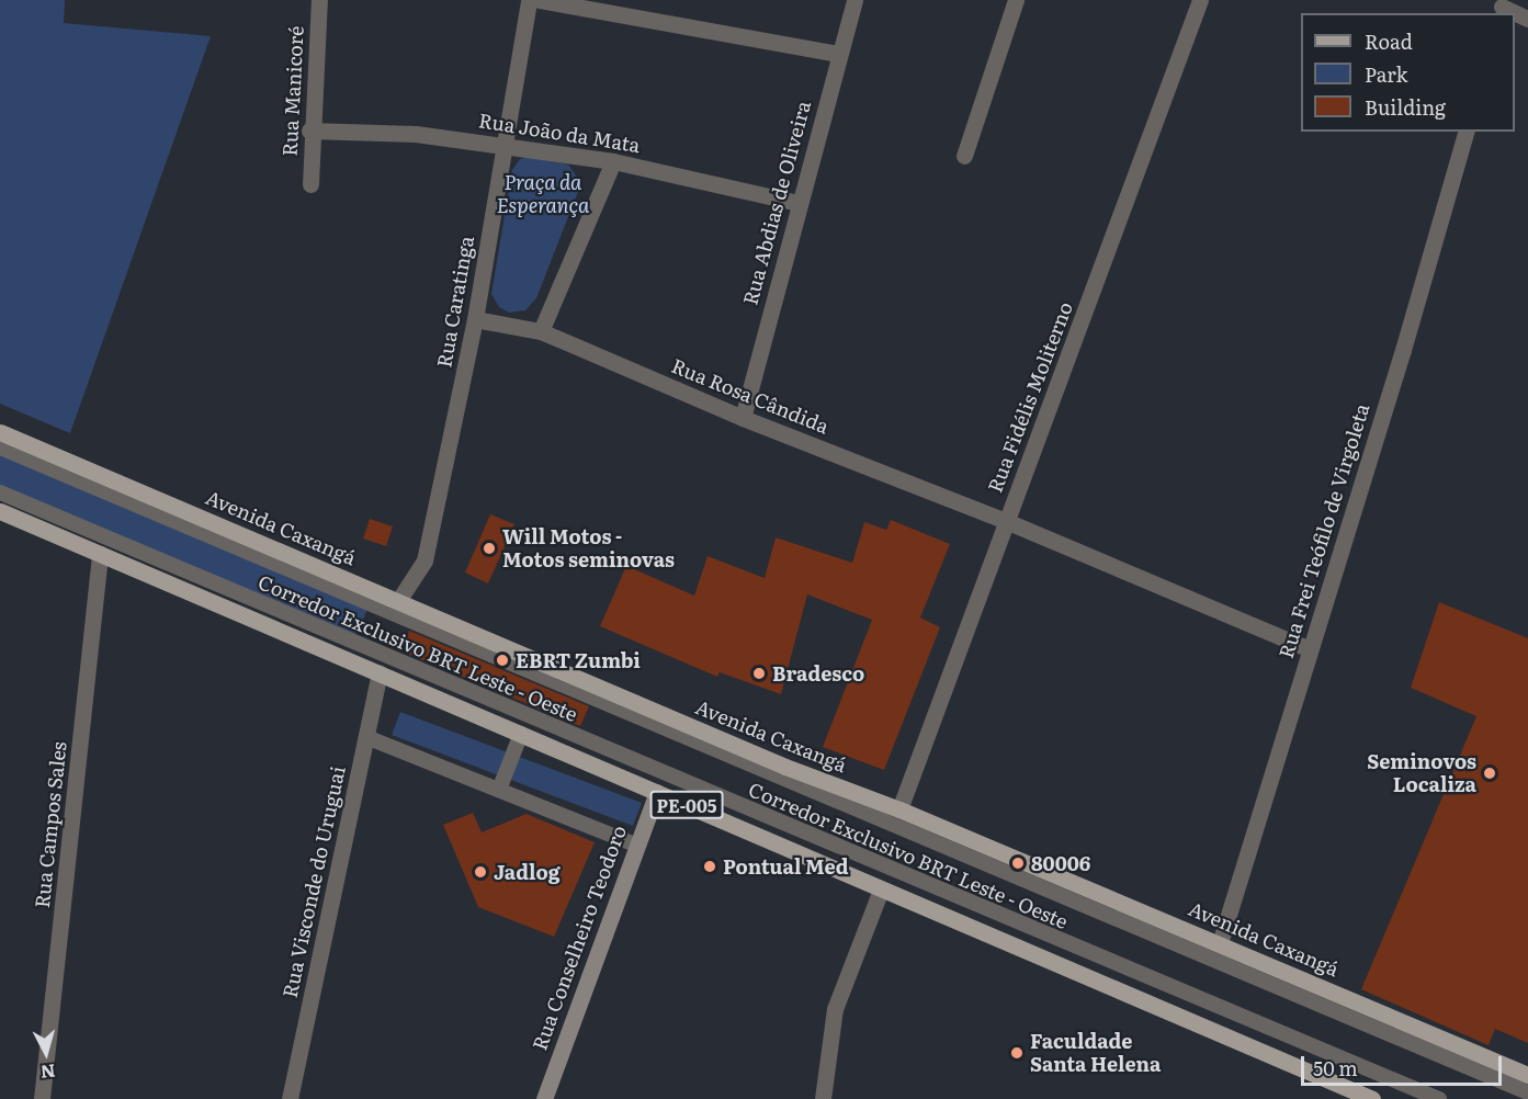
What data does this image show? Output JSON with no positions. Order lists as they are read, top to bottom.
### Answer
{
  "streets": {
    "main road": ["Avenida Caxangá", "PE-005"],
    "street": [
      "Rua Manicoré",
      "Rua João da Mata",
      "Rua Abdias de Oliveira",
      "Rua Caratinga",
      "Rua Rosa Cândida",
      "Rua Fidélis Moliterno",
      "Rua Frei Teófilo de Virgoleta",
      "Rua Campos Sales",
      "Rua Visconde do Uruguai",
      "Rua Conselheiro Teodoro"
    ],
    "lane": ["Corredor Exclusivo BRT Leste - Oeste"]
  },
  "crossings": [
    ["Rua Manicoré", "Rua João da Mata"],
    ["Rua João da Mata", "Rua Abdias de Oliveira"],
    ["Rua João da Mata", "Rua Caratinga"],
    ["Rua Abdias de Oliveira", "Rua Rosa Cândida"],
    ["Rua Caratinga", "Rua Rosa Cândida"],
    ["Rua Caratinga", "Avenida Caxangá"],
    ["Rua Rosa Cândida", "Rua Fidélis Moliterno"],
    ["Rua Rosa Cândida", "Rua Frei Teófilo de Virgoleta"],
    ["Rua Fidélis Moliterno", "Avenida Caxangá"],
    ["Avenida Caxangá", "Rua Frei Teófilo de Virgoleta"],
    ["PE-005", "Rua Campos Sales"],
    ["PE-005", "Rua Visconde do Uruguai"],
    ["PE-005", "Rua Conselheiro Teodoro"]
  ],
  "parks": ["Praça da Esperança"],
  "places": [
    "Will Motos - Motos seminovas",
    "EBRT Zumbi",
    "Bradesco",
    "Seminovos Localiza",
    "80006",
    "Pontual Med",
    "Jadlog",
    "Faculdade Santa Helena"
  ],
  "legend": ["Road", "Park", "Building"],
  "scale_bar": "50 m",
  "north": "bottom"
}
